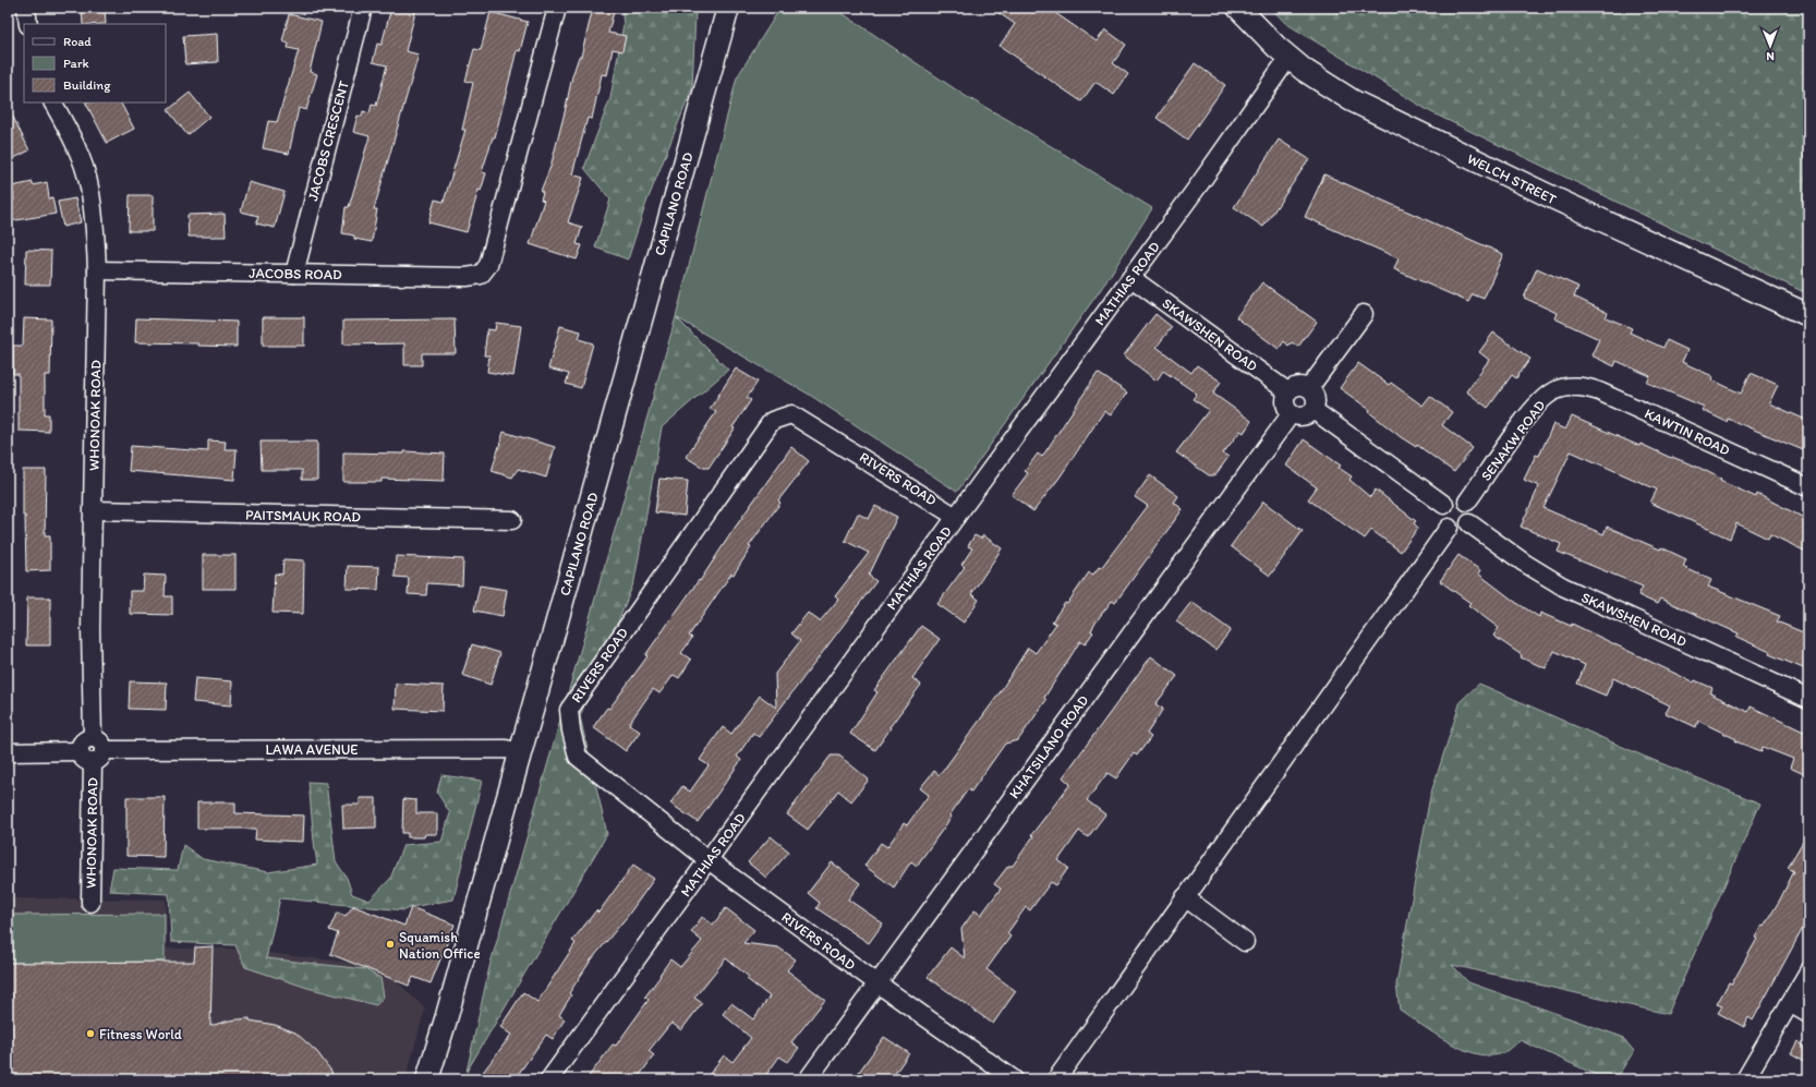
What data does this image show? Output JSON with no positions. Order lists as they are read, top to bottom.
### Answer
{
  "streets": {
    "street": [
      "JACOBS CRESCENT",
      "WELCH STREET",
      "CAPILANO ROAD",
      "JACOBS ROAD",
      "MATHIAS ROAD",
      "SKAWSHEN ROAD",
      "WHONOAK ROAD",
      "KAWTIN ROAD",
      "SENAKW ROAD",
      "RIVERS ROAD",
      "PAITSMAUK ROAD",
      "KHATSILANO ROAD",
      "LAWA AVENUE"
    ]
  },
  "crossings": [
    ["JACOBS CRESCENT", "JACOBS ROAD"],
    ["WELCH STREET", "MATHIAS ROAD"],
    ["CAPILANO ROAD", "LAWA AVENUE"],
    ["JACOBS ROAD", "WHONOAK ROAD"],
    ["MATHIAS ROAD", "SKAWSHEN ROAD"],
    ["MATHIAS ROAD", "RIVERS ROAD"],
    ["SKAWSHEN ROAD", "SENAKW ROAD"],
    ["SKAWSHEN ROAD", "KHATSILANO ROAD"],
    ["WHONOAK ROAD", "PAITSMAUK ROAD"],
    ["WHONOAK ROAD", "LAWA AVENUE"],
    ["KAWTIN ROAD", "SENAKW ROAD"],
    ["RIVERS ROAD", "KHATSILANO ROAD"]
  ],
  "places": ["Squamish Nation Office", "Fitness World"],
  "legend": ["Road", "Park", "Building"],
  "north": "bottom"
}
